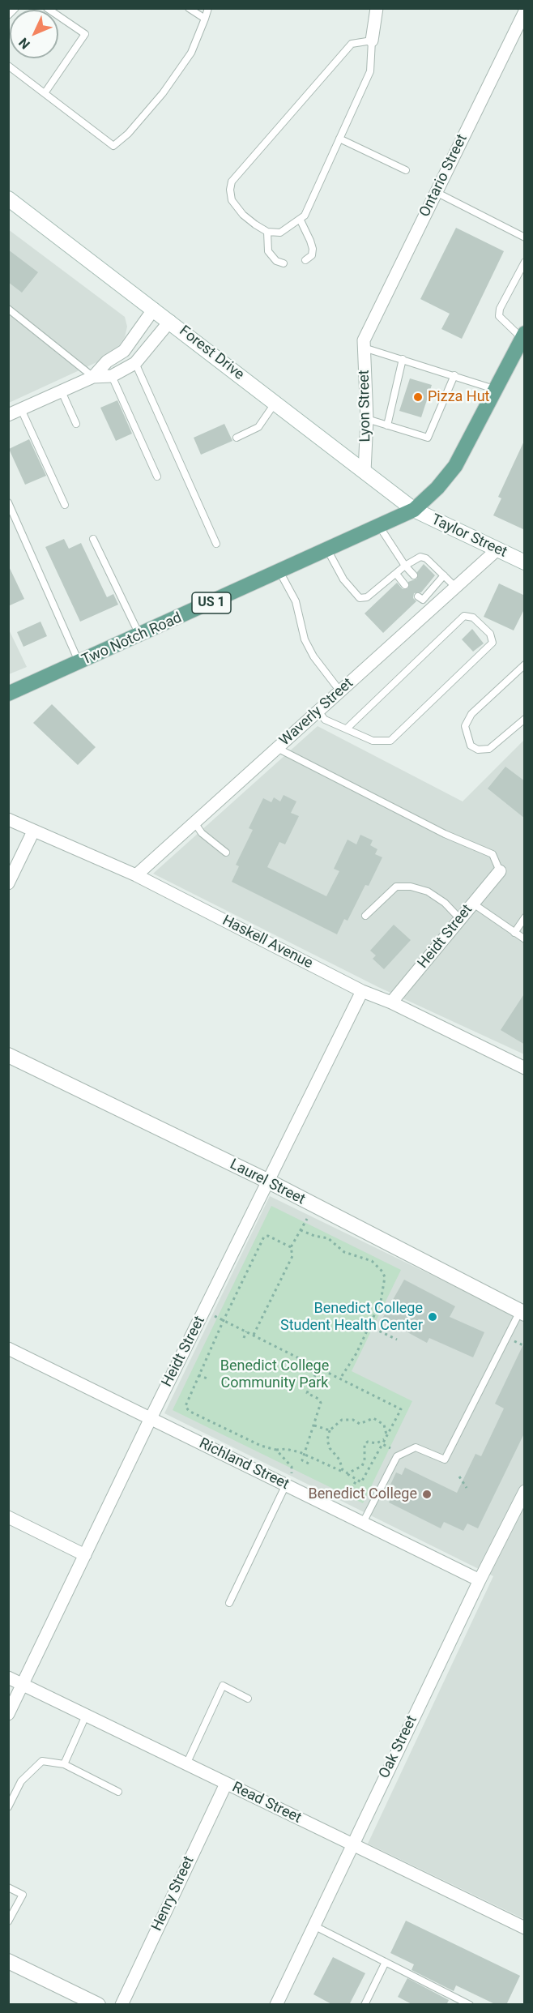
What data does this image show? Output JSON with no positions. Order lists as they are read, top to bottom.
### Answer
{
  "streets": {
    "main road": ["US 1", "Two Notch Road"],
    "street": [
      "Ontario Street",
      "Forest Drive",
      "Lyon Street",
      "Taylor Street",
      "Waverly Street",
      "Heidt Street",
      "Haskell Avenue",
      "Laurel Street",
      "Richland Street",
      "Oak Street",
      "Read Street",
      "Henry Street"
    ]
  },
  "crossings": [
    ["Ontario Street", "Lyon Street"],
    ["Forest Drive", "Lyon Street"],
    ["Forest Drive", "Taylor Street"],
    ["Forest Drive", "US 1"],
    ["Forest Drive", "Two Notch Road"],
    ["Taylor Street", "US 1"],
    ["Taylor Street", "Two Notch Road"],
    ["Taylor Street", "Waverly Street"],
    ["US 1", "Two Notch Road"],
    ["Waverly Street", "Haskell Avenue"],
    ["Heidt Street", "Haskell Avenue"],
    ["Heidt Street", "Laurel Street"],
    ["Heidt Street", "Richland Street"],
    ["Heidt Street", "Read Street"],
    ["Richland Street", "Oak Street"],
    ["Oak Street", "Read Street"],
    ["Read Street", "Henry Street"]
  ],
  "parks": ["Benedict College Community Park"],
  "places": ["Pizza Hut", "Benedict College Student Health Center", "Benedict College"],
  "north": "bottom left"
}
